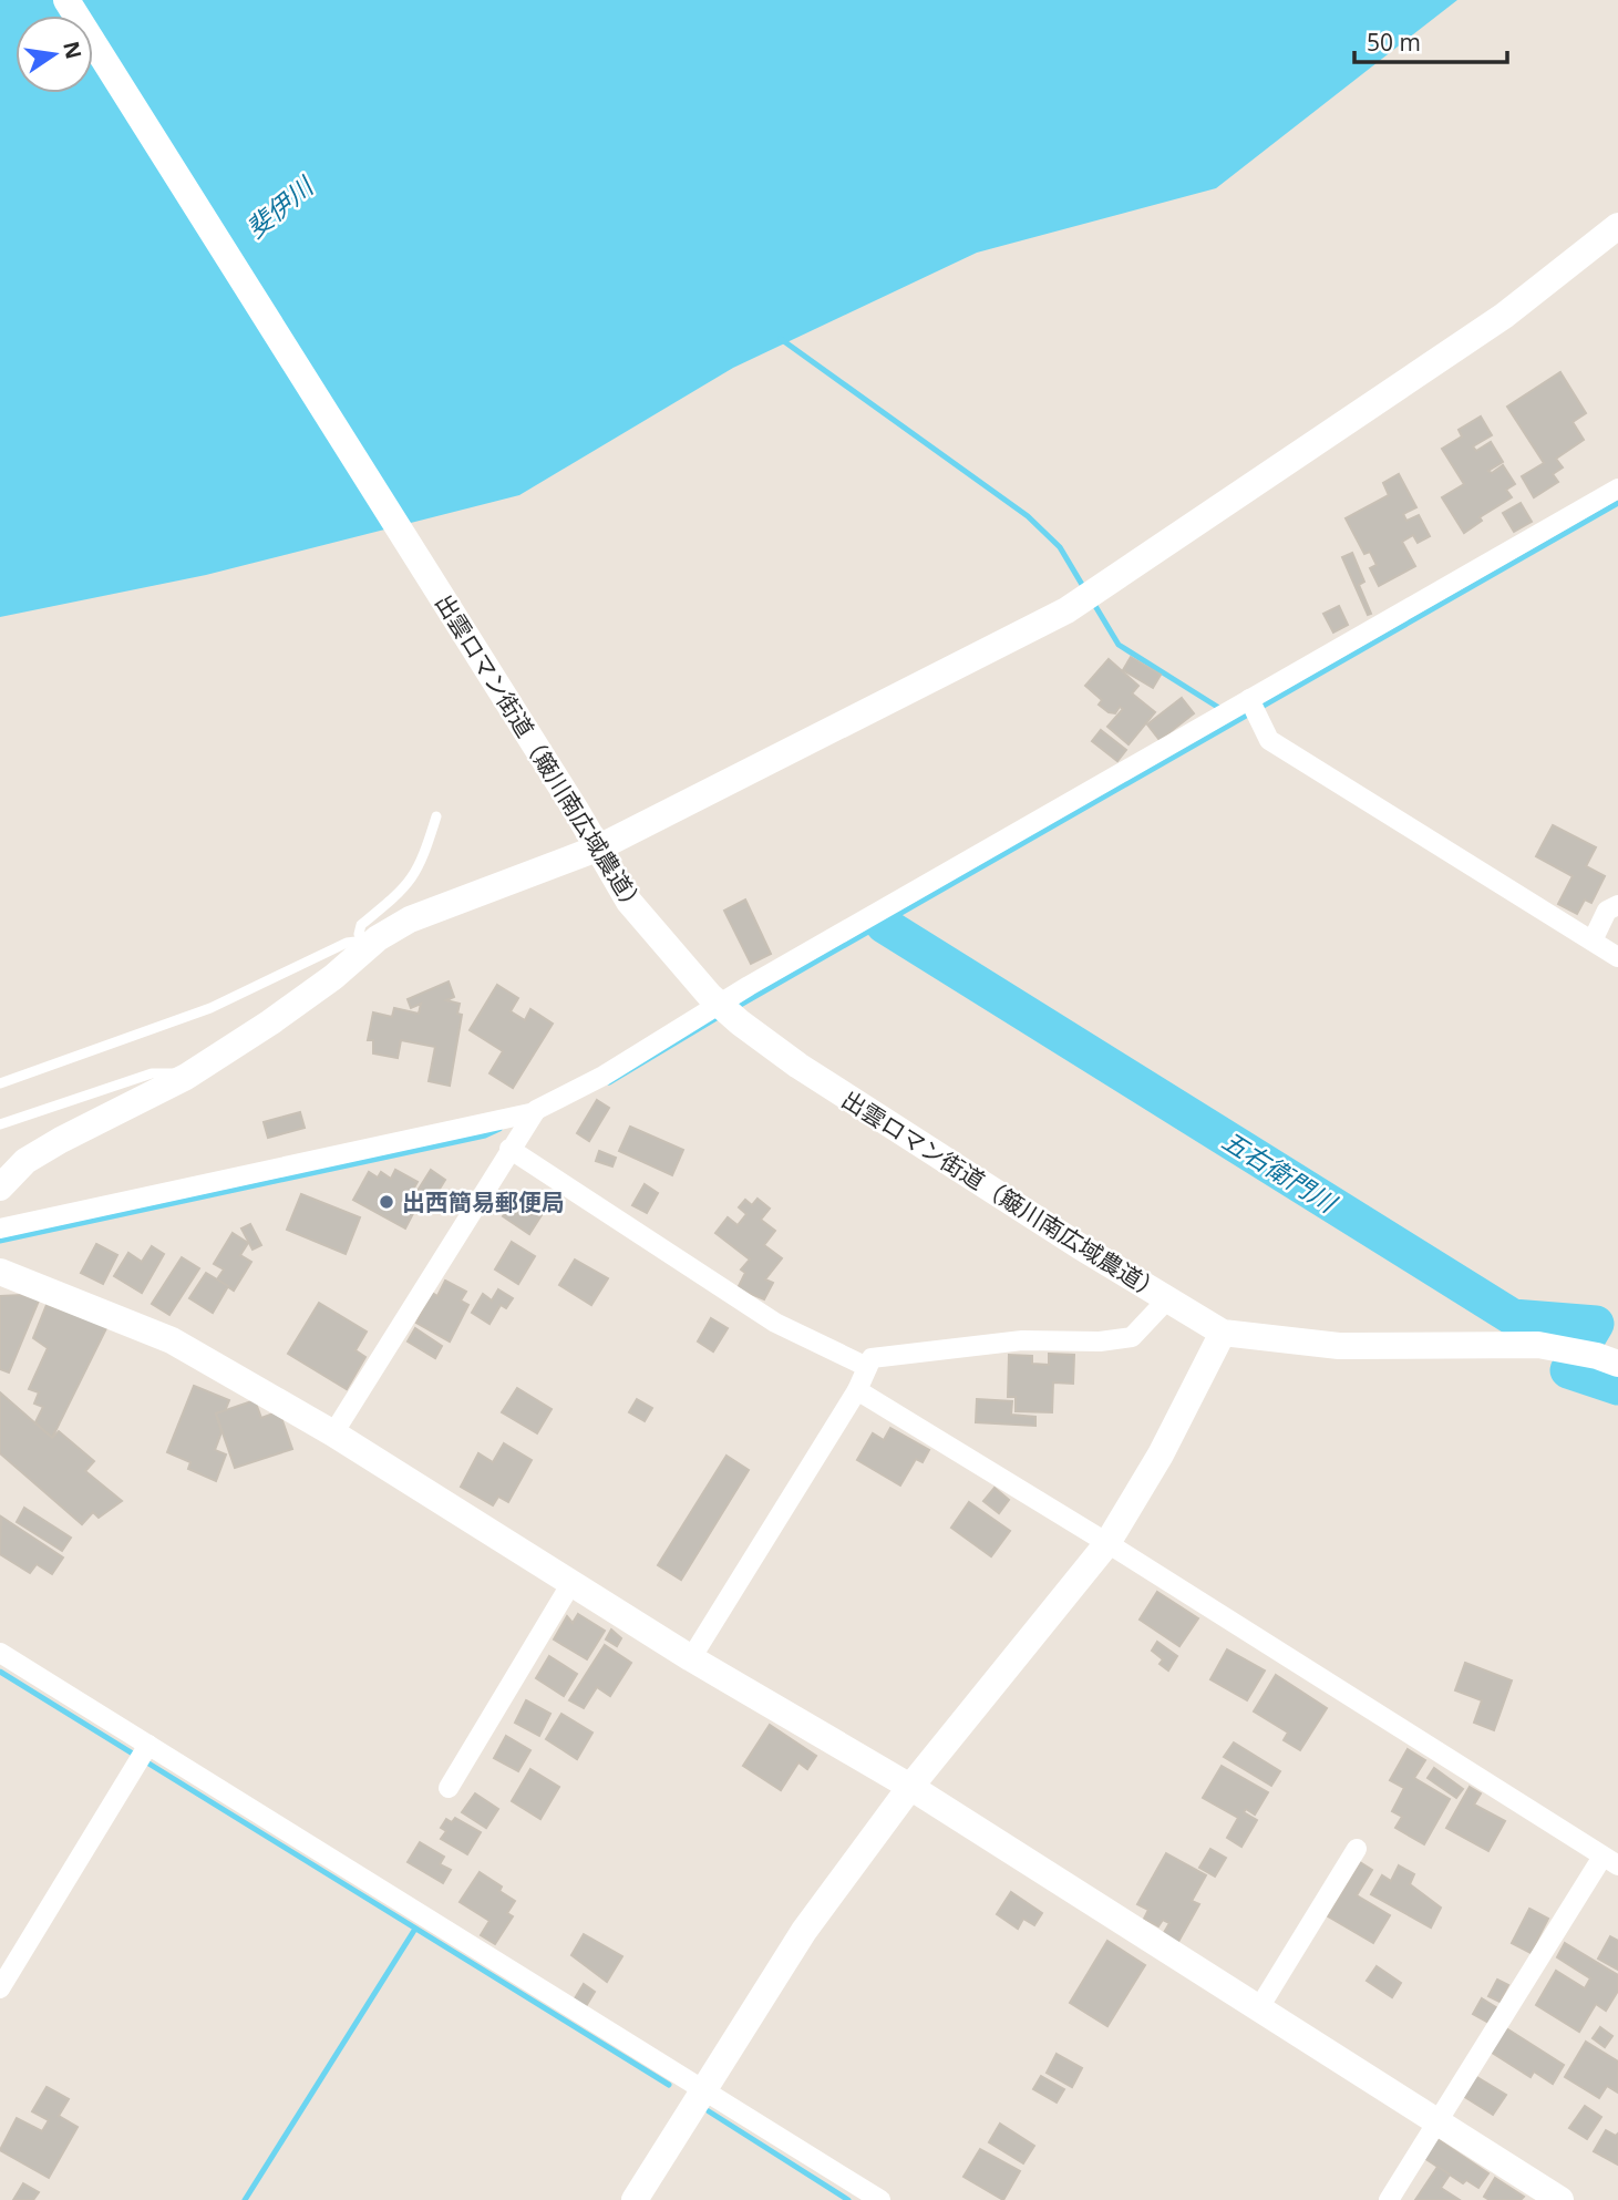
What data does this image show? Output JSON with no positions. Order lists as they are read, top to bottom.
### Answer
{
  "streets": {
    "street": ["出雲ロマン街道（簸川南広域農道）"]
  },
  "water": ["斐伊川", "五右衛門川"],
  "places": ["出西簡易郵便局"],
  "scale_bar": "50 m",
  "north": "right"
}
